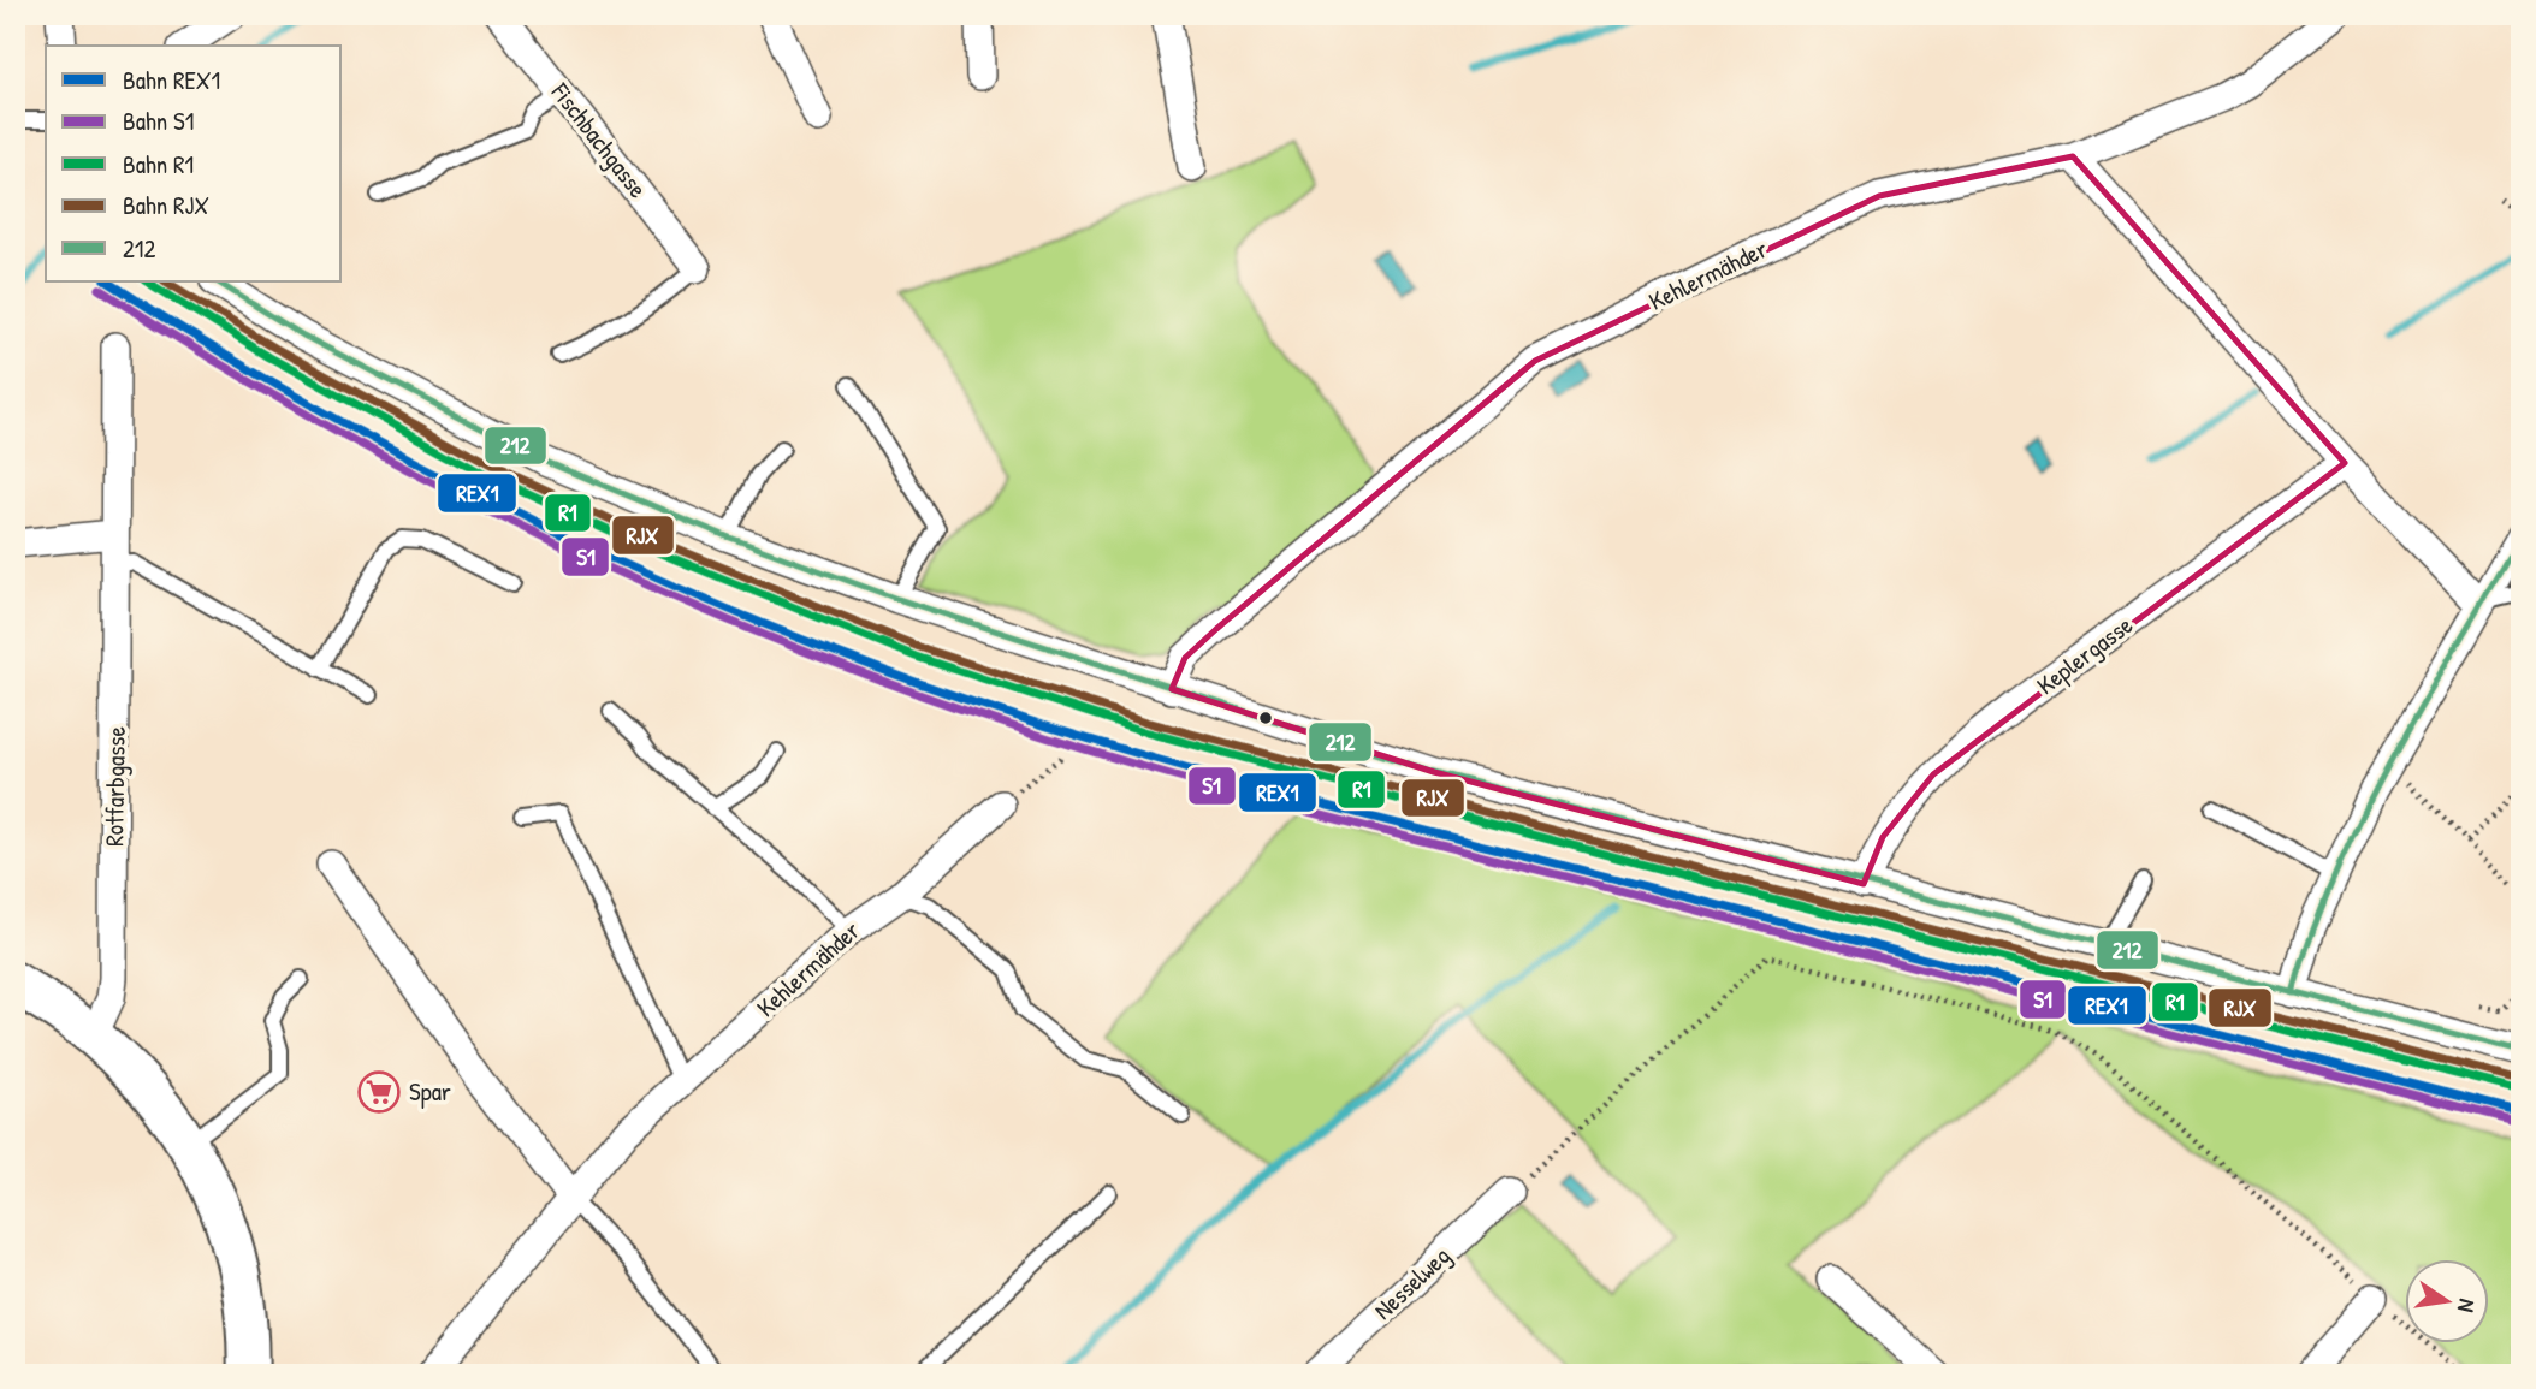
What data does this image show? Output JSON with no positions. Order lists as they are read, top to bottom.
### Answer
{
  "streets": {
    "street": [
      "Fischbachgasse",
      "Kehlermähder",
      "Keplergasse",
      "Rotfarbgasse",
      "Nesselweg"
    ]
  },
  "places": {
    "supermarket": ["Spar"]
  },
  "lines": [
    "rail line REX1",
    "rail line R1",
    "rail line RJX",
    "transit line 212",
    "rail line S1"
  ],
  "legend": [
    "Bahn REX1",
    "Bahn S1",
    "Bahn R1",
    "Bahn RJX",
    "212"
  ],
  "north": "right"
}
